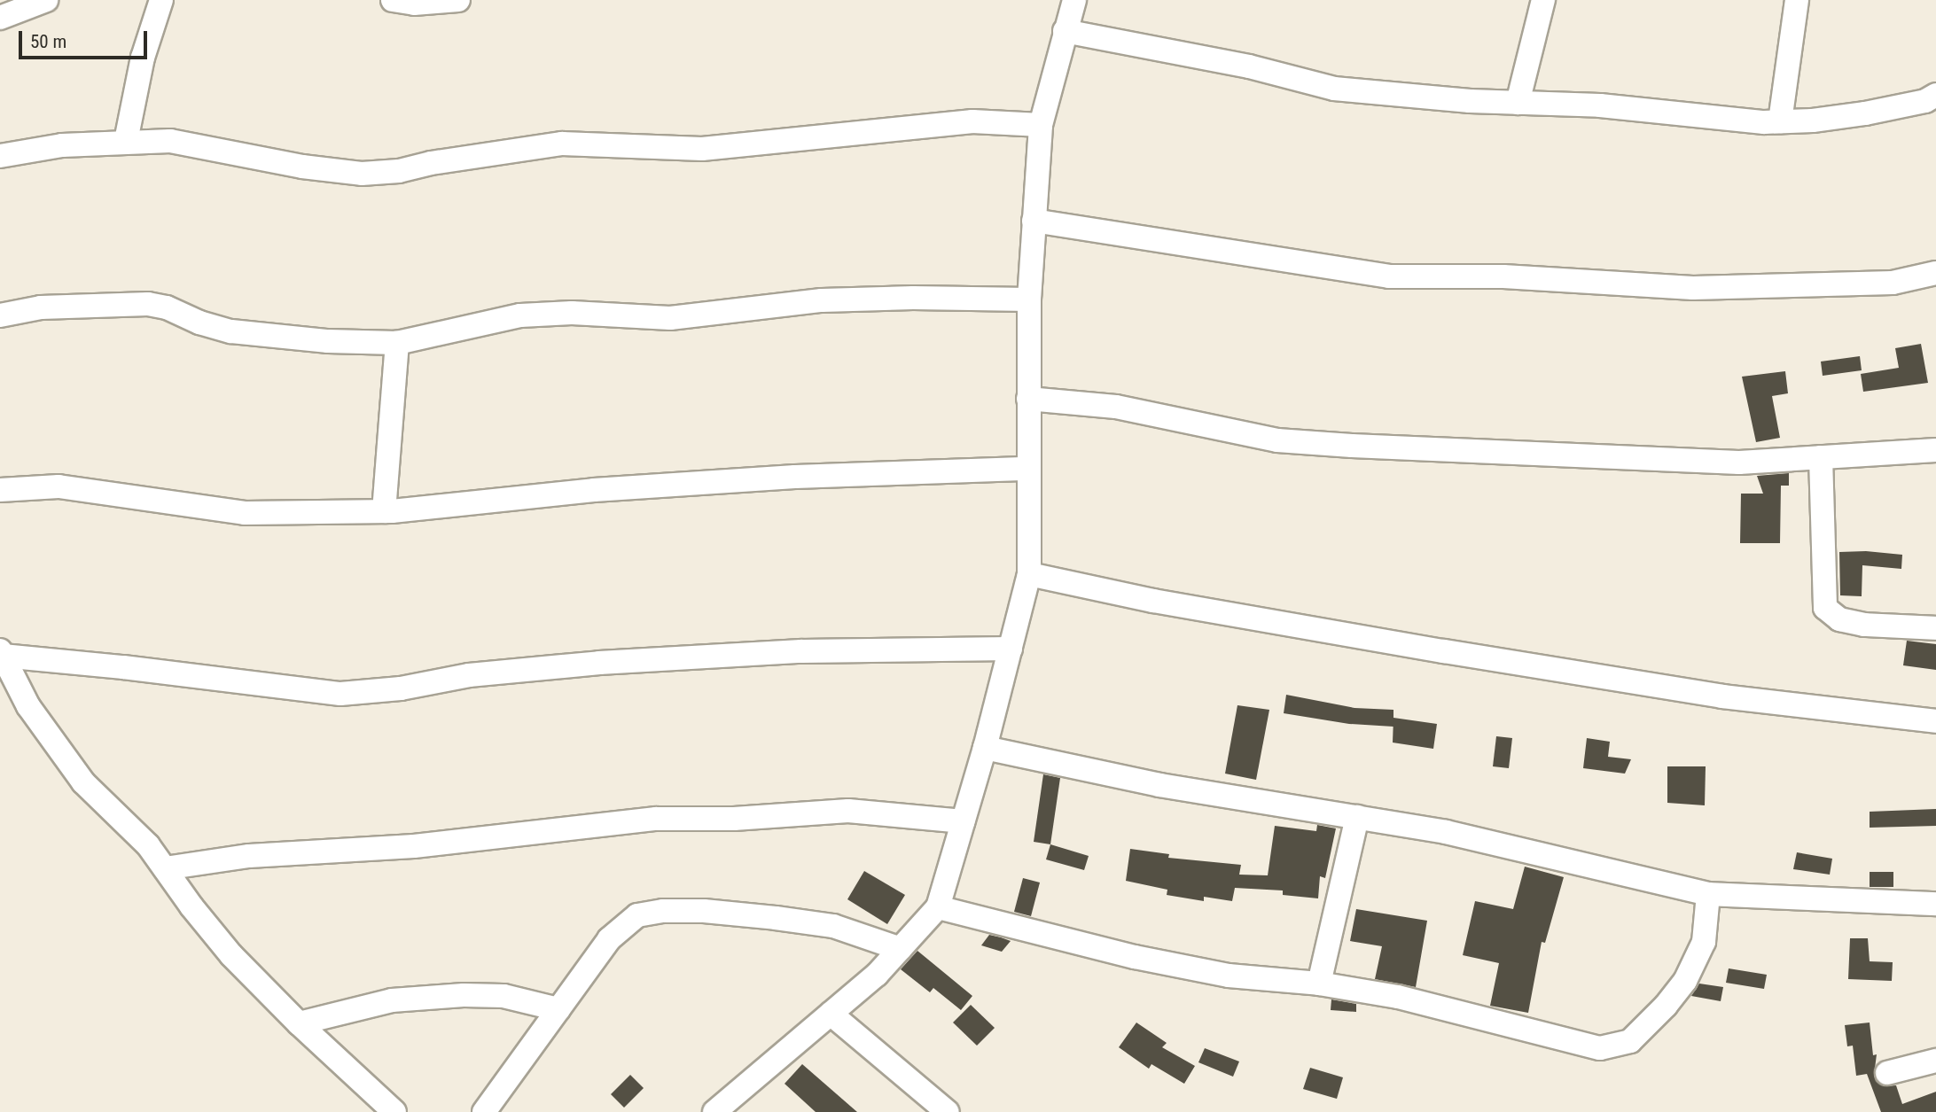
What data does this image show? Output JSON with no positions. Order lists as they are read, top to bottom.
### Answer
{
  "scale_bar": "50 m"
}
